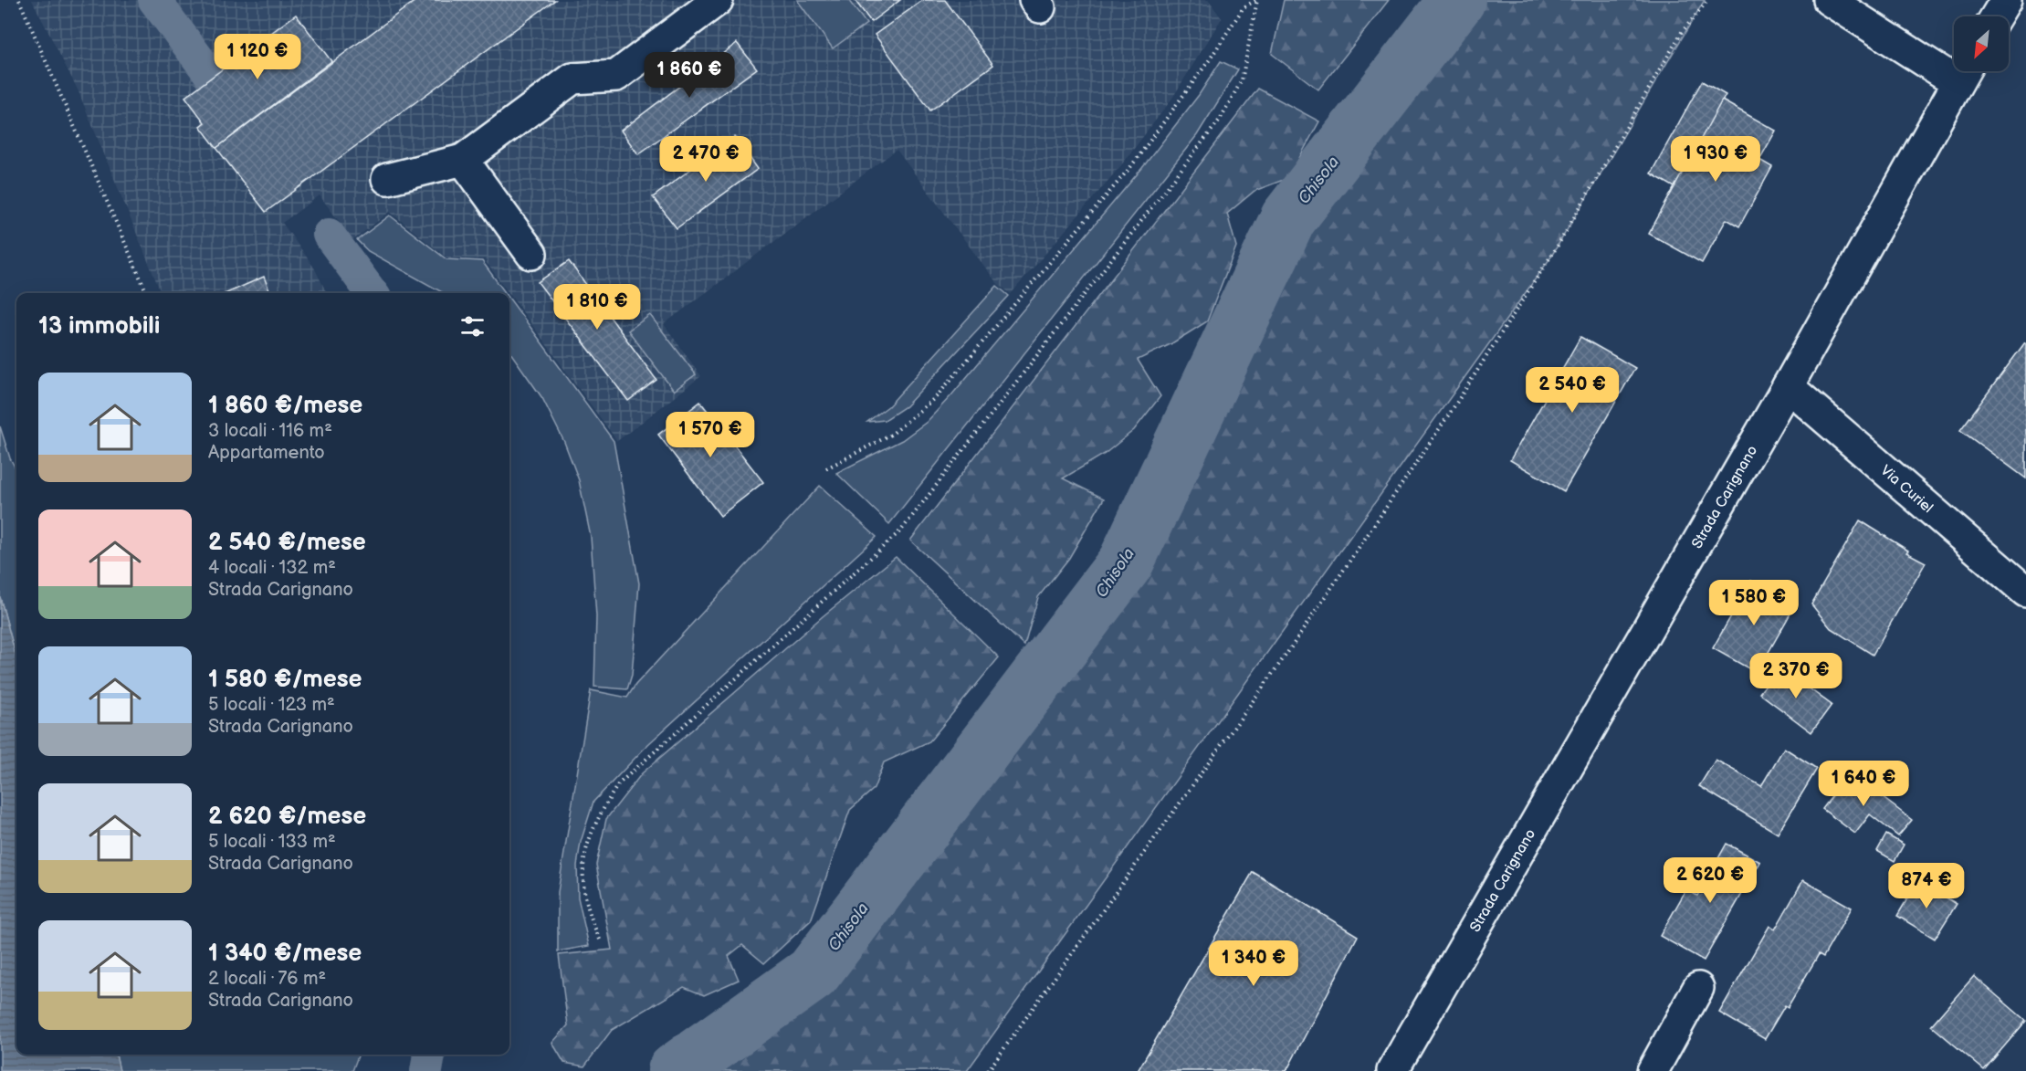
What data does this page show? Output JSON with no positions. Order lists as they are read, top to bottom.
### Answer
{
  "streets": {
    "main road": ["Via Curiel", "Strada Carignano"]
  },
  "crossings": [
    ["Via Curiel", "Strada Carignano"]
  ],
  "water": ["Chisola"],
  "north": "bottom left",
  "page": {
    "price": [
      "1 120 €",
      "1 860 €",
      "2 470 €",
      "1 930 €",
      "1 810 €",
      "2 540 €",
      "1 570 €",
      "1 580 €",
      "2 370 €",
      "1 640 €",
      "2 620 €",
      "874 €",
      "1 340 €"
    ],
    "heading": "13 immobili",
    "list": [
      {
        "name": "1 860 €/mese",
        "note": "3 locali · 116 m² · Appartamento"
      },
      {
        "name": "2 540 €/mese",
        "note": "4 locali · 132 m² · Strada Carignano"
      },
      {
        "name": "1 580 €/mese",
        "note": "5 locali · 123 m² · Strada Carignano"
      },
      {
        "name": "2 620 €/mese",
        "note": "5 locali · 133 m² · Strada Carignano"
      },
      {
        "name": "1 340 €/mese",
        "note": "2 locali · 76 m² · Strada Carignano"
      }
    ]
  }
}
